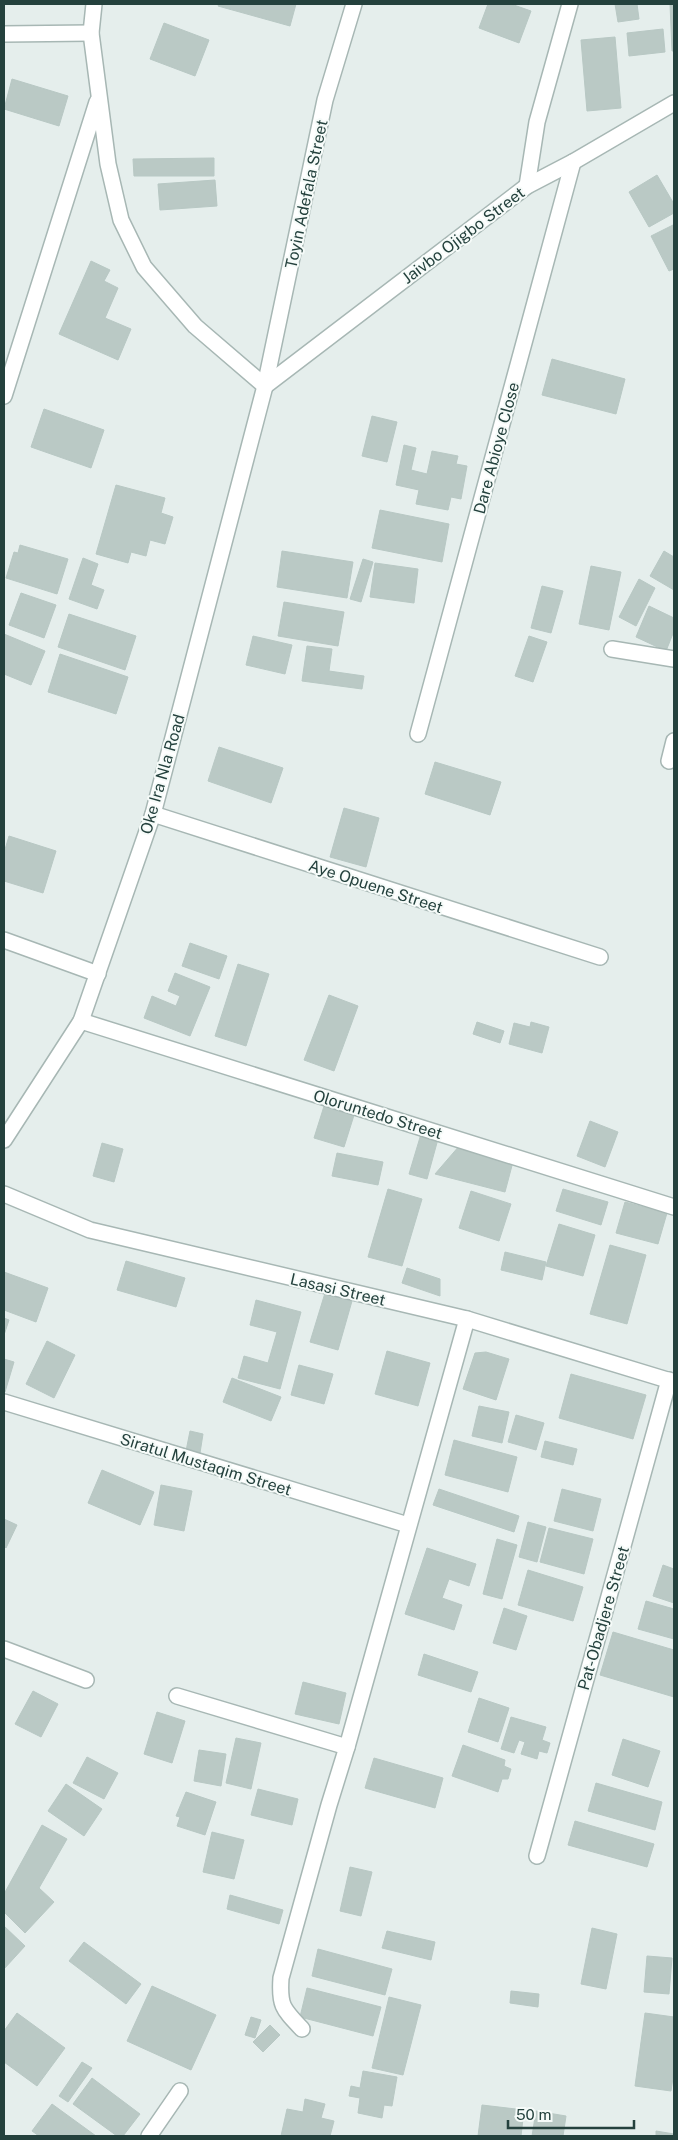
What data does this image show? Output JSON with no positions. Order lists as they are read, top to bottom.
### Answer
{
  "streets": {
    "street": [
      "Toyin Adefala Street",
      "Jaivbo Ojigbo Street",
      "Dare Abioye Close",
      "Oke Ira Nla Road",
      "Aye Opuene Street",
      "Oloruntedo Street",
      "Lasasi Street",
      "Siratul Mustaqim Street",
      "Pat-Obadjere Street"
    ]
  },
  "crossings": [
    ["Toyin Adefala Street", "Jaivbo Ojigbo Street"],
    ["Toyin Adefala Street", "Oke Ira Nla Road"],
    ["Jaivbo Ojigbo Street", "Dare Abioye Close"],
    ["Jaivbo Ojigbo Street", "Oke Ira Nla Road"],
    ["Oke Ira Nla Road", "Aye Opuene Street"],
    ["Oke Ira Nla Road", "Oloruntedo Street"],
    ["Lasasi Street", "Pat-Obadjere Street"]
  ],
  "scale_bar": "50 m"
}
